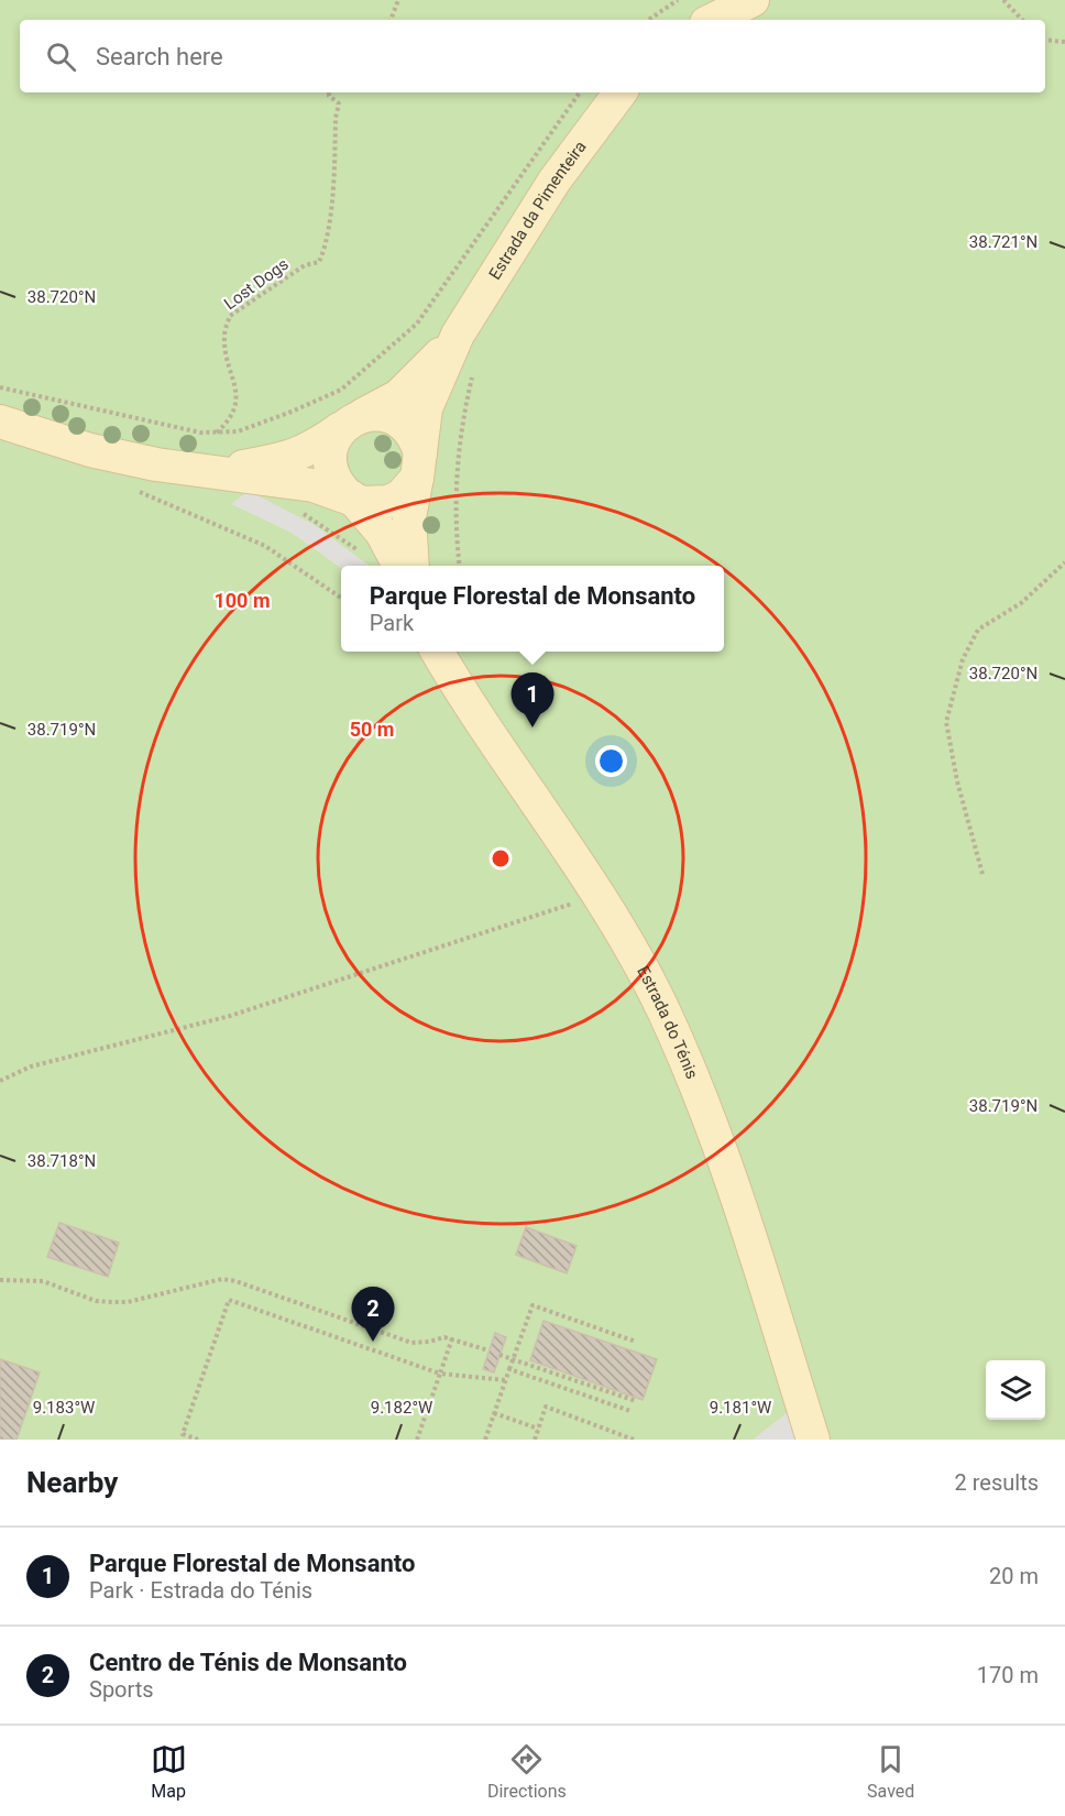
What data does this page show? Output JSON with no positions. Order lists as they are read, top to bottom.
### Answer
{
  "streets": {
    "main road": ["Estrada da Pimenteira", "Estrada do Ténis"],
    "path": ["Lost Dogs"]
  },
  "page": {
    "search": "Search here",
    "popup": ["Parque Florestal de Monsanto", "Park"],
    "pins": ["1", "2"],
    "heading": ["Nearby", "2 results"],
    "list": [
      {
        "mark": "1",
        "name": "Parque Florestal de Monsanto",
        "note": "Park · Estrada do Ténis",
        "value": "20 m"
      },
      {
        "mark": "2",
        "name": "Centro de Ténis de Monsanto",
        "note": "Sports",
        "value": "170 m"
      }
    ],
    "nav": ["Map", "Directions", "Saved"]
  },
  "coordinates": [
    "38.721°N",
    "38.720°N",
    "38.719°N",
    "38.718°N",
    "9.183°W",
    "9.182°W",
    "9.181°W"
  ],
  "rings": ["100 m", "50 m"]
}
